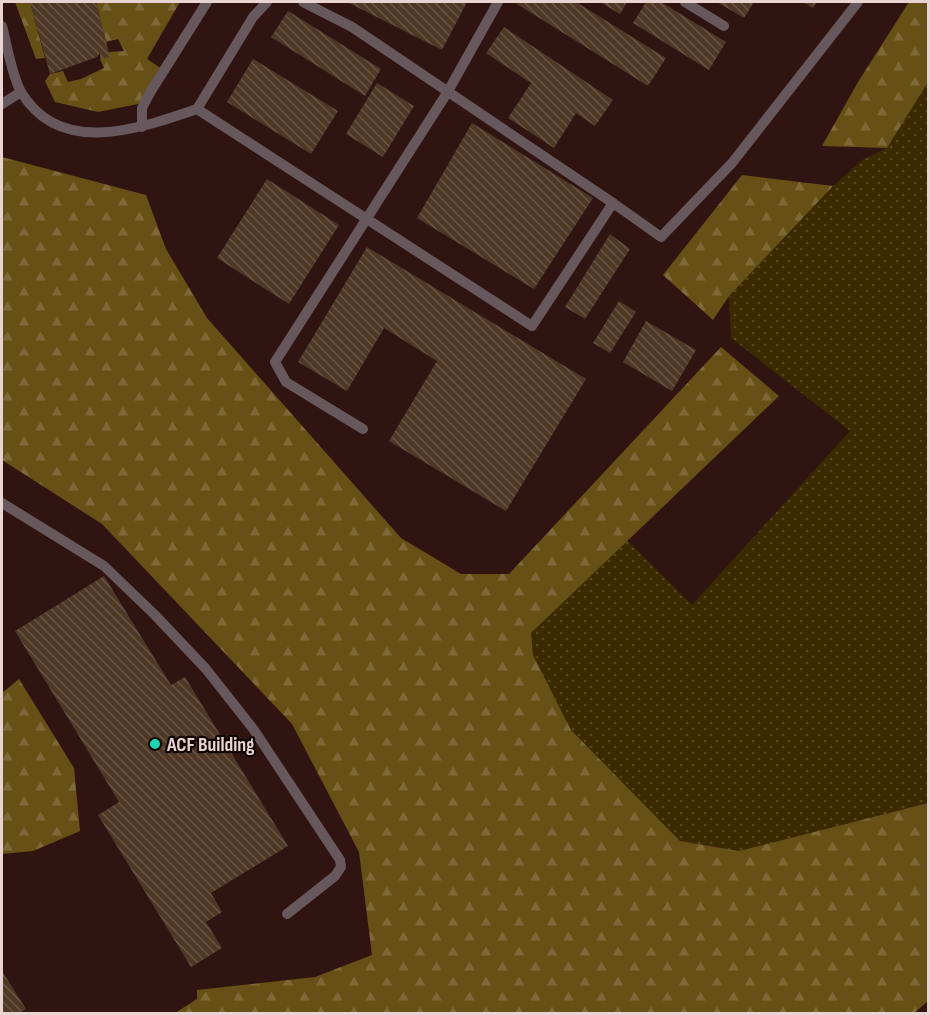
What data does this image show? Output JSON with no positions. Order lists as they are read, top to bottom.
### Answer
{
  "places": ["ACF Building"]
}
